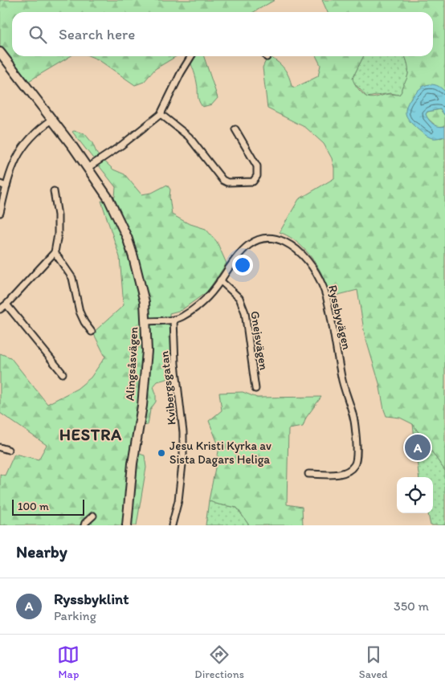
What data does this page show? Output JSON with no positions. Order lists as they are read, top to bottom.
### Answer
{
  "streets": {
    "main road": ["Alingsåsvägen"],
    "street": ["Ryssbyvägen", "Gnejsvägen", "Kvibergsgatan"]
  },
  "crossings": [
    ["Ryssbyvägen", "Gnejsvägen"],
    ["Ryssbyvägen", "Alingsåsvägen"],
    ["Ryssbyvägen", "Kvibergsgatan"]
  ],
  "districts": ["HESTRA"],
  "places": ["Jesu Kristi Kyrka av Sista Dagars Heliga"],
  "scale_bar": "100 m",
  "page": {
    "search": "Search here",
    "pins": "A",
    "scale": "100 m",
    "heading": "Nearby",
    "list": [
      {
        "mark": "A",
        "name": "Ryssbyklint",
        "note": "Parking",
        "value": "350 m"
      }
    ],
    "nav": ["Map", "Directions", "Saved"]
  }
}
